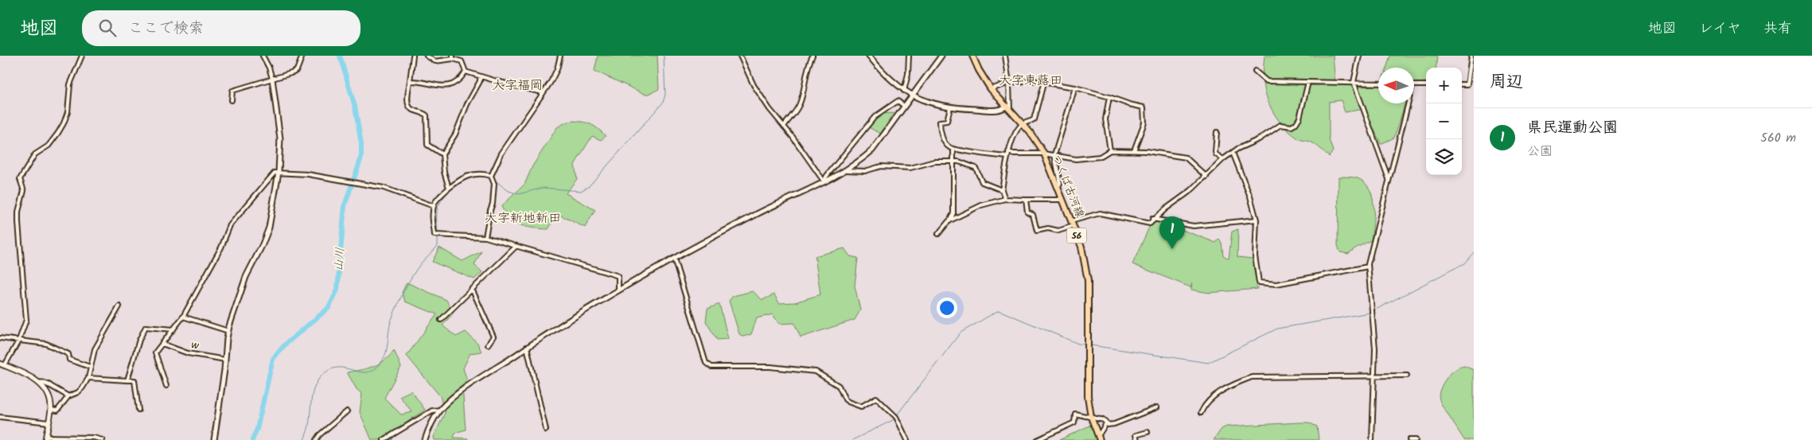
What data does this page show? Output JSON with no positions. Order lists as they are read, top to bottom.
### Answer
{
  "streets": {
    "main road": ["つくば古河線", "56"],
    "street": ["w"]
  },
  "districts": ["大字東蕗田", "大字福岡", "大字新地新田"],
  "water": ["山川"],
  "north": "left",
  "page": {
    "header": "地図",
    "search": "ここで検索",
    "nav": ["地図", "レイヤ", "共有"],
    "heading": "周辺",
    "map_buttons": ["+", "−"],
    "list": [
      {
        "mark": "1",
        "name": "県民運動公園",
        "note": "公園",
        "value": "560 m"
      }
    ],
    "pins": "1"
  }
}
